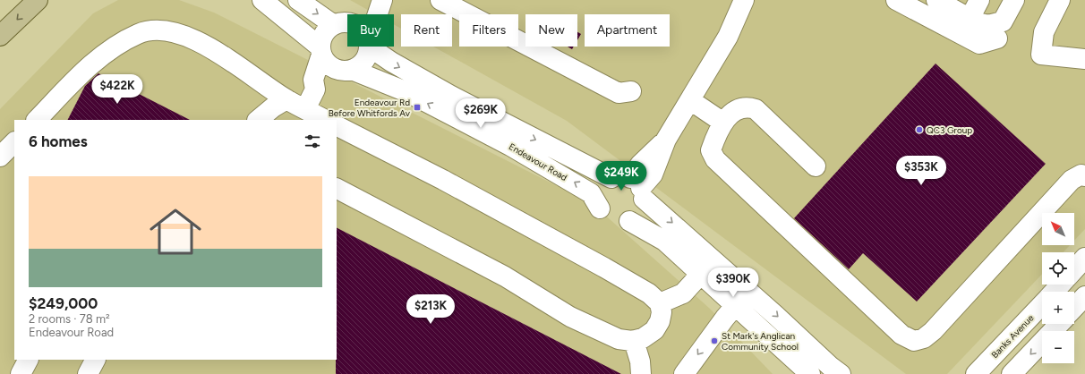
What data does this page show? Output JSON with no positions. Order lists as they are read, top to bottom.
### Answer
{
  "streets": {
    "street": ["Endeavour Road", "Banks Avenue"]
  },
  "places": {
    "transit": ["Endeavour Rd Before Whitfords Av"],
    "other": ["QC3 Group", "St Mark's Anglican Community School"]
  },
  "north": "top left",
  "page": {
    "chip": [
      "Buy",
      "Rent",
      "Filters",
      "New",
      "Apartment"
    ],
    "price": [
      "$422K",
      "$269K",
      "$353K",
      "$249K",
      "$390K",
      "$213K"
    ],
    "heading": "6 homes",
    "list": [
      {
        "name": "$249,000",
        "note": "2 rooms · 78 m² · Endeavour Road"
      }
    ],
    "map_buttons": ["+", "−"]
  }
}
